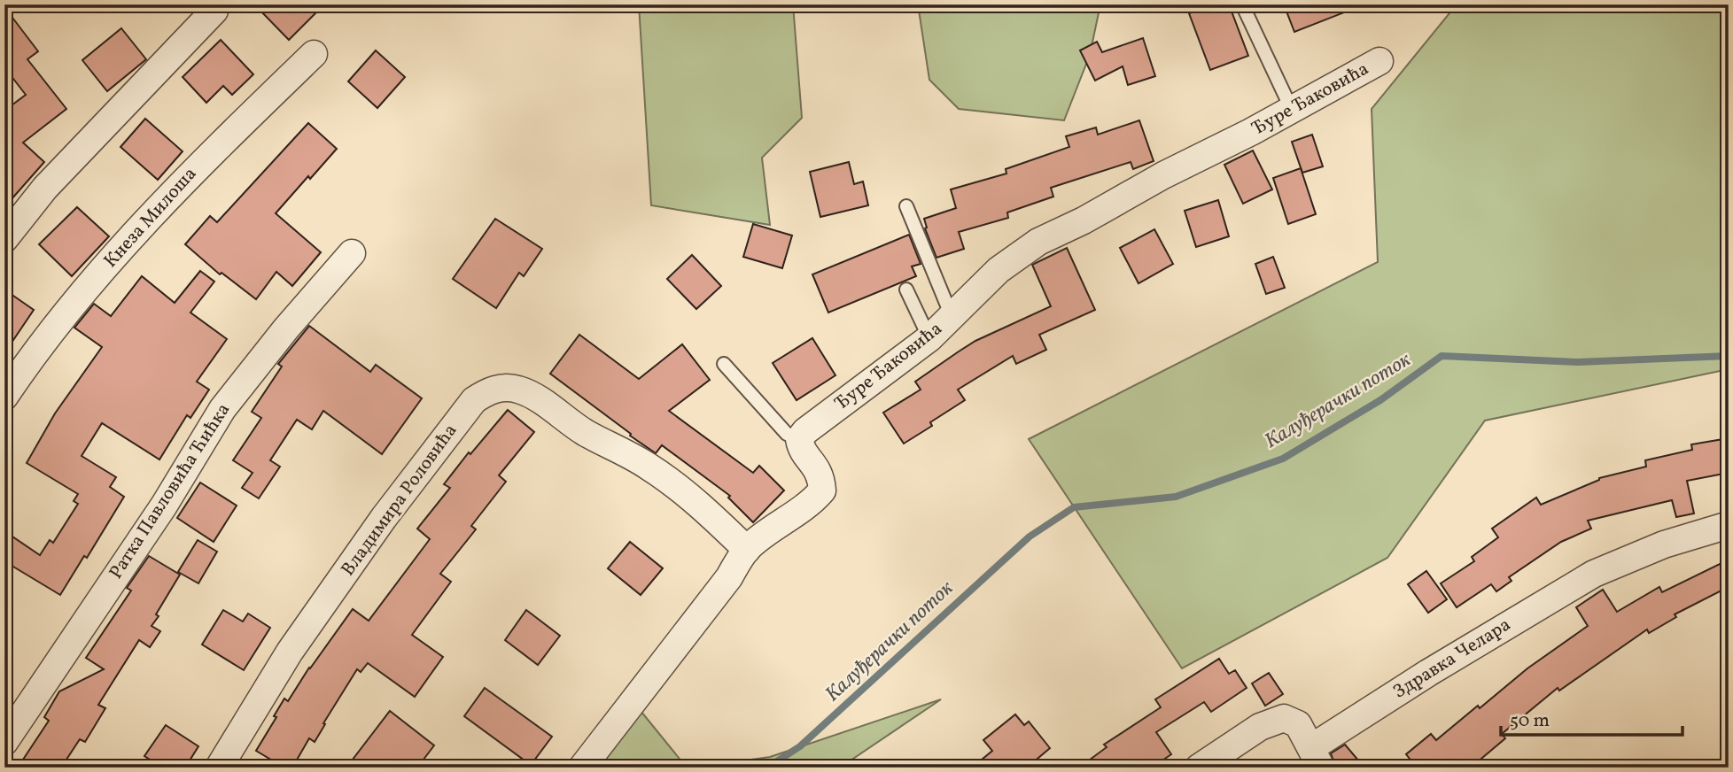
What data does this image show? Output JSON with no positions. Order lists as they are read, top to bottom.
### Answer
{
  "streets": {
    "street": [
      "Ђуре Ђаковића",
      "Кнеза Милоша",
      "Ратка Павловића Ћићка",
      "Владимира Роловића",
      "Здравка Челара"
    ]
  },
  "water": ["Калуђерачки поток"],
  "scale_bar": "50 m"
}
